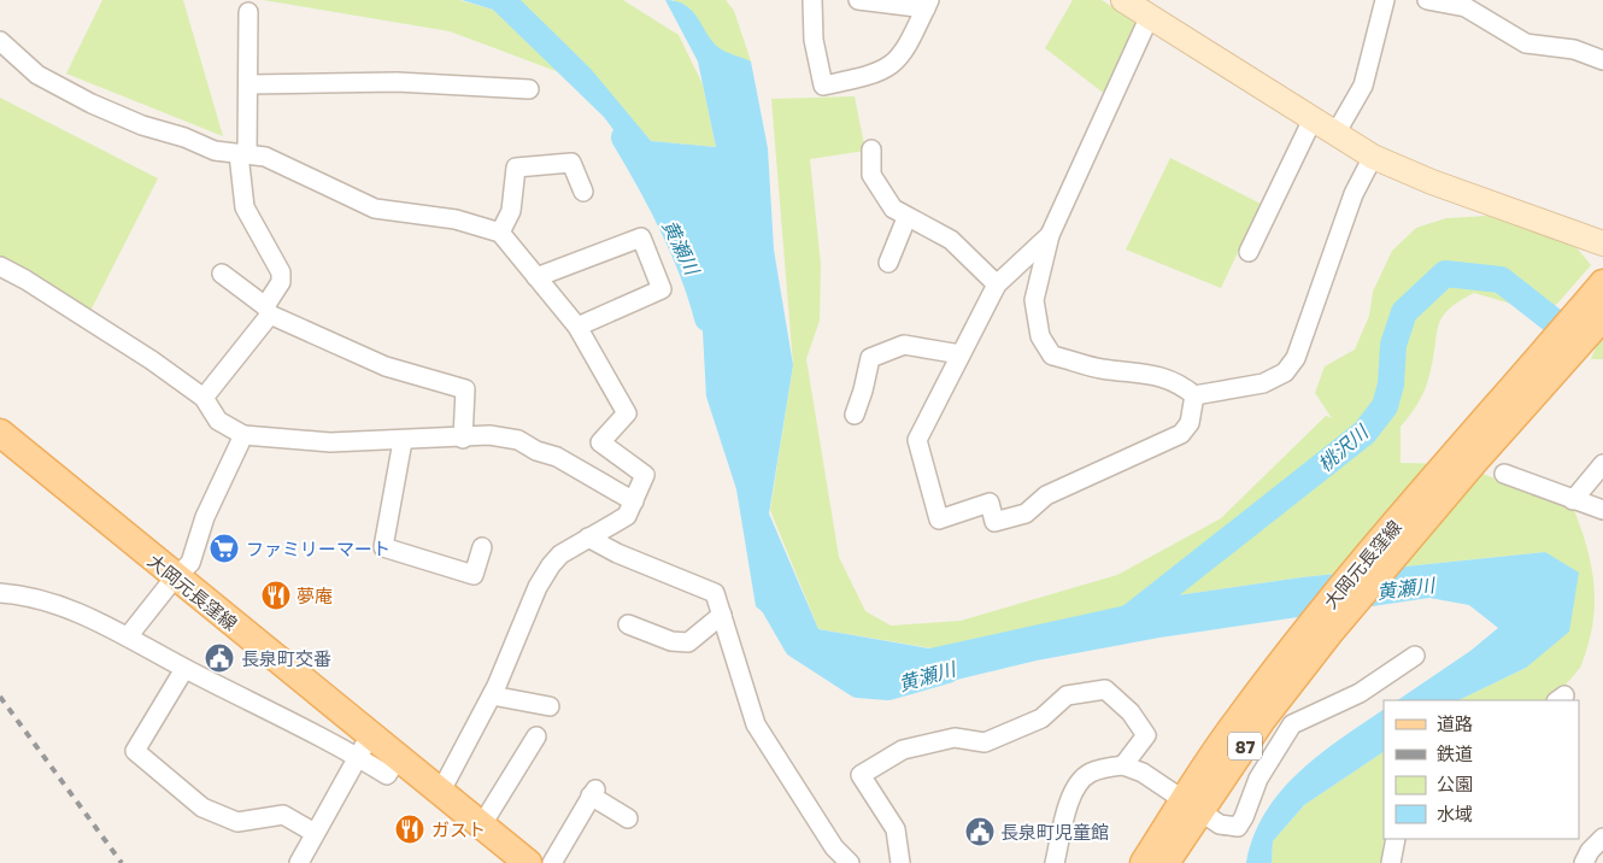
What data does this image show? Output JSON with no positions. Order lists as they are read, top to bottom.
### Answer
{
  "streets": {
    "main road": ["大岡元長窪線", "87"]
  },
  "water": ["黄瀬川", "桃沢川"],
  "places": {
    "supermarket": ["ファミリーマート"],
    "restaurant": ["夢庵", "ガスト"],
    "public building": ["長泉町交番", "長泉町児童館"]
  },
  "legend": [
    "道路",
    "鉄道",
    "公園",
    "水域"
  ]
}
